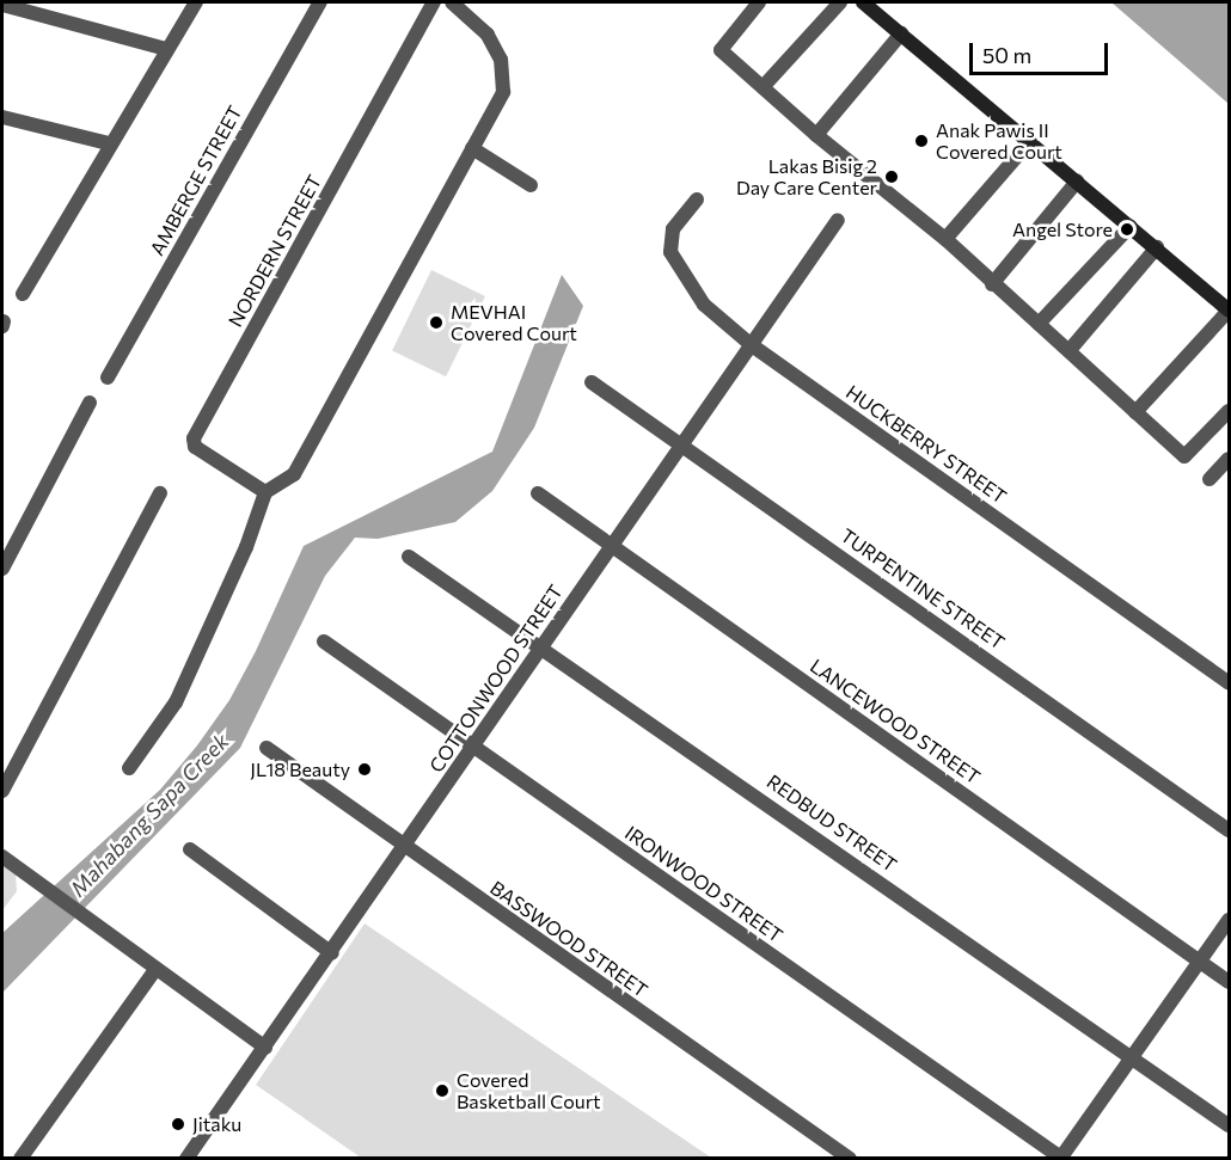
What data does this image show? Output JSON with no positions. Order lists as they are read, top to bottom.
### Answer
{
  "streets": {
    "street": [
      "AMBERGE STREET",
      "NORDERN STREET",
      "HUCKBERRY STREET",
      "TURPENTINE STREET",
      "COTTONWOOD STREET",
      "LANCEWOOD STREET",
      "REDBUD STREET",
      "IRONWOOD STREET",
      "BASSWOOD STREET"
    ]
  },
  "crossings": [
    ["HUCKBERRY STREET", "COTTONWOOD STREET"],
    ["TURPENTINE STREET", "COTTONWOOD STREET"],
    ["COTTONWOOD STREET", "LANCEWOOD STREET"],
    ["COTTONWOOD STREET", "REDBUD STREET"],
    ["COTTONWOOD STREET", "IRONWOOD STREET"],
    ["COTTONWOOD STREET", "BASSWOOD STREET"]
  ],
  "water": ["Mahabang Sapa Creek"],
  "places": [
    "Anak Pawis II Covered Court",
    "Lakas Bisig 2 Day Care Center",
    "Angel Store",
    "MEVHAI Covered Court",
    "JL18 Beauty",
    "Covered Basketball Court",
    "Jitaku"
  ],
  "scale_bar": "50 m"
}
